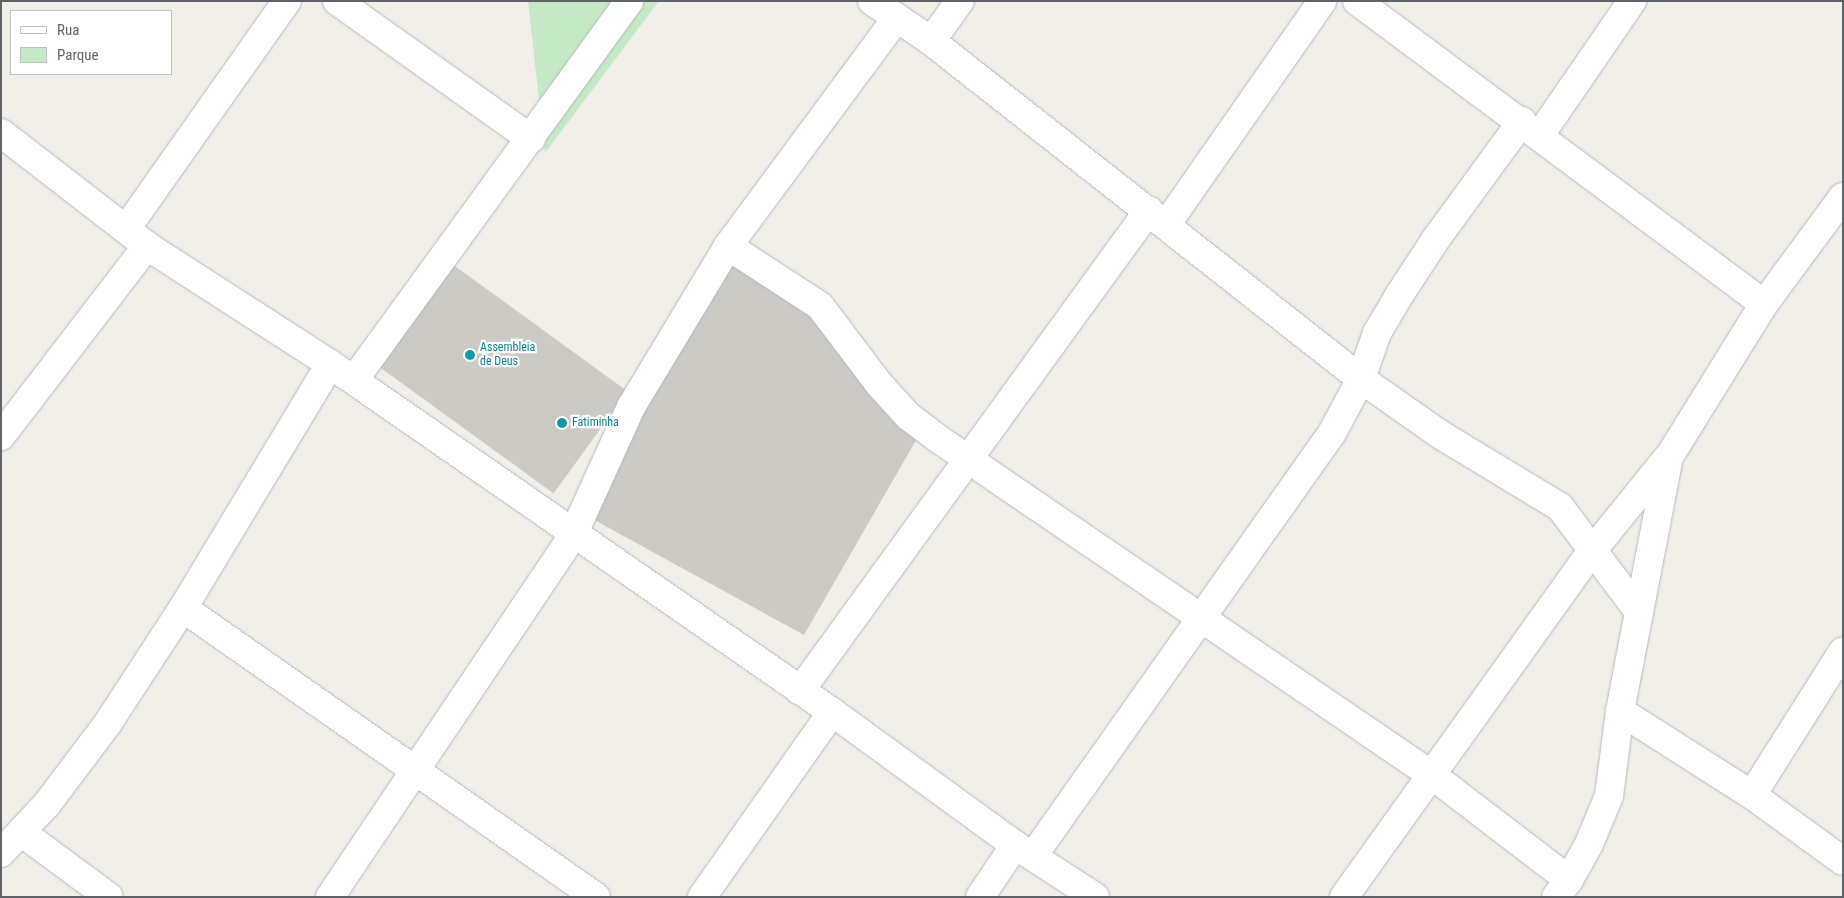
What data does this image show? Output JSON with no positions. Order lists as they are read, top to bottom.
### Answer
{
  "places": ["Assembleia de Deus", "Fatiminha"],
  "legend": ["Rua", "Parque"]
}
